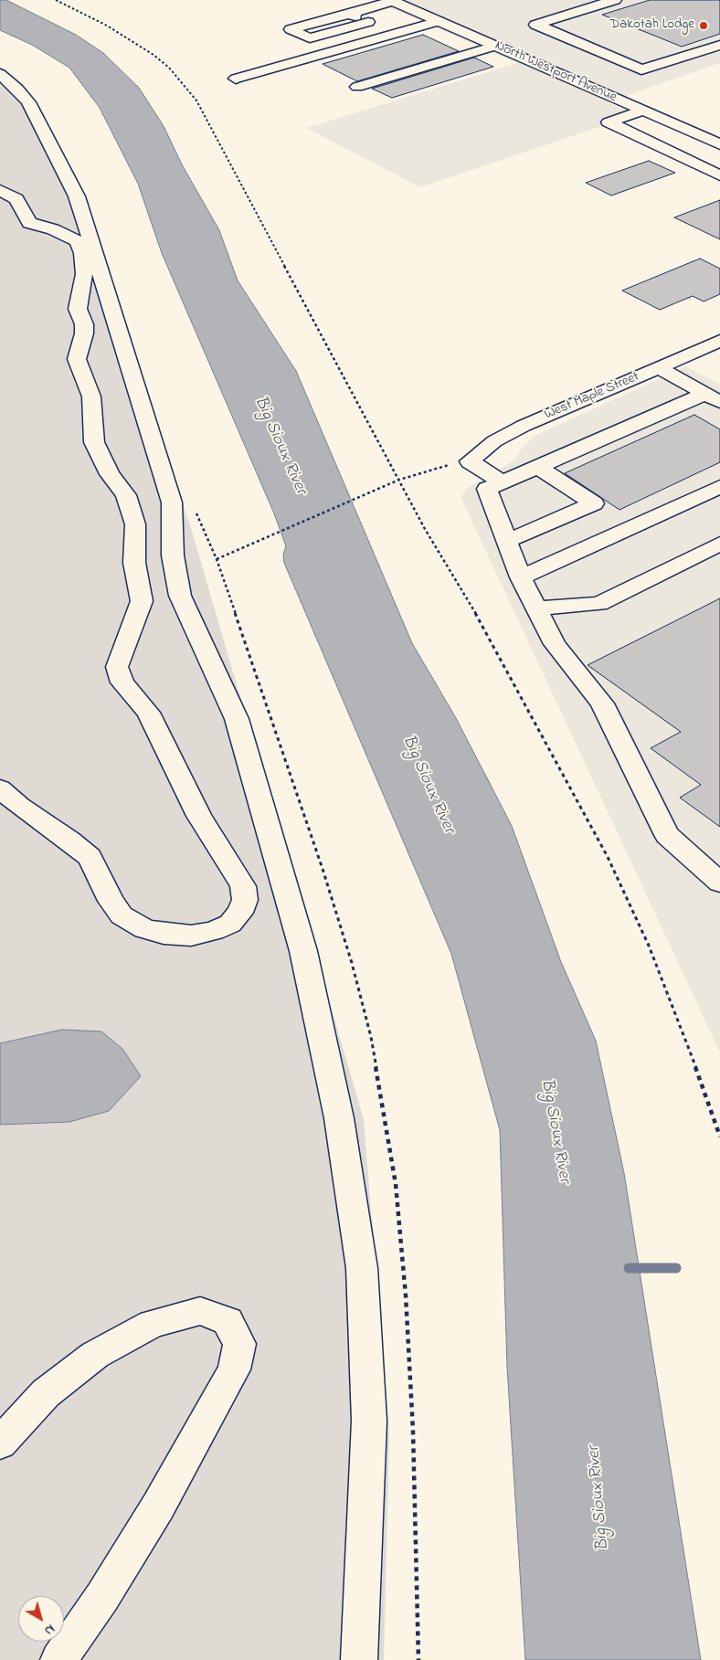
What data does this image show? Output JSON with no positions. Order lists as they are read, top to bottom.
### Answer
{
  "streets": {
    "main road": ["North Westport Avenue", "West Maple Street"]
  },
  "water": ["Big Sioux River"],
  "places": ["Dakotah Lodge"],
  "north": "bottom right"
}
